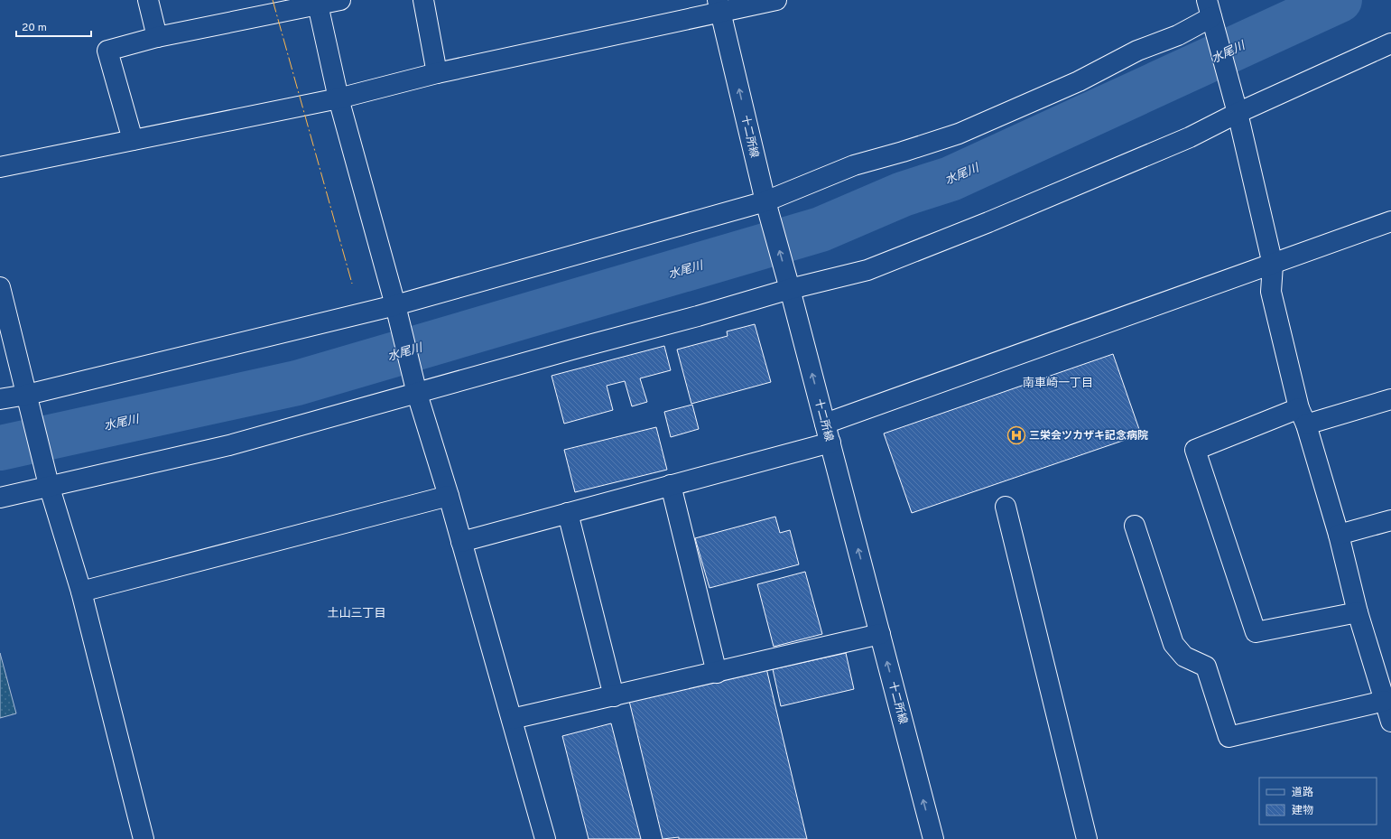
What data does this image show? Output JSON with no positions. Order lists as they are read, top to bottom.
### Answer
{
  "streets": {
    "street": ["十二所線"]
  },
  "districts": ["南車崎一丁目", "土山三丁目"],
  "water": ["水尾川"],
  "places": {
    "hospital": ["三栄会ツカザキ記念病院"]
  },
  "legend": ["道路", "建物"],
  "scale_bar": "20 m"
}
